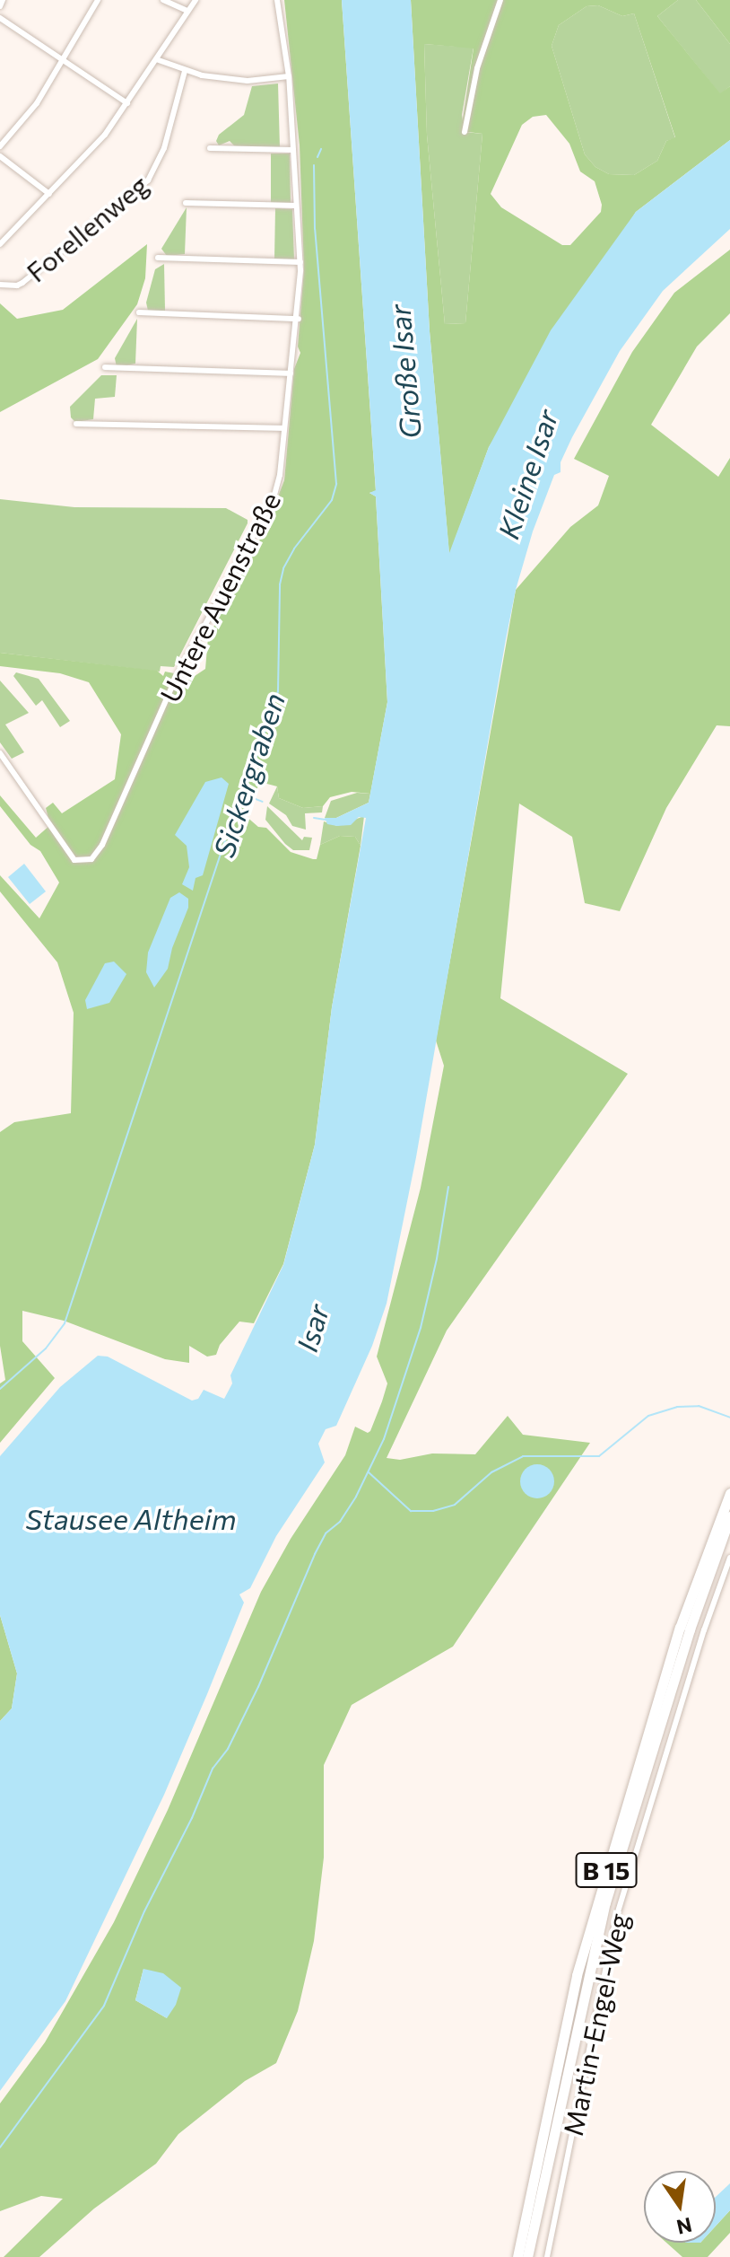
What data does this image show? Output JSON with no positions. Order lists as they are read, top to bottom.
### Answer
{
  "streets": {
    "highway": ["B 15"],
    "street": ["Forellenweg", "Untere Auenstraße", "Martin-Engel-Weg"]
  },
  "water": [
    "Große Isar",
    "Kleine Isar",
    "Sickergraben",
    "Isar",
    "Stausee Altheim"
  ],
  "north": "bottom"
}
